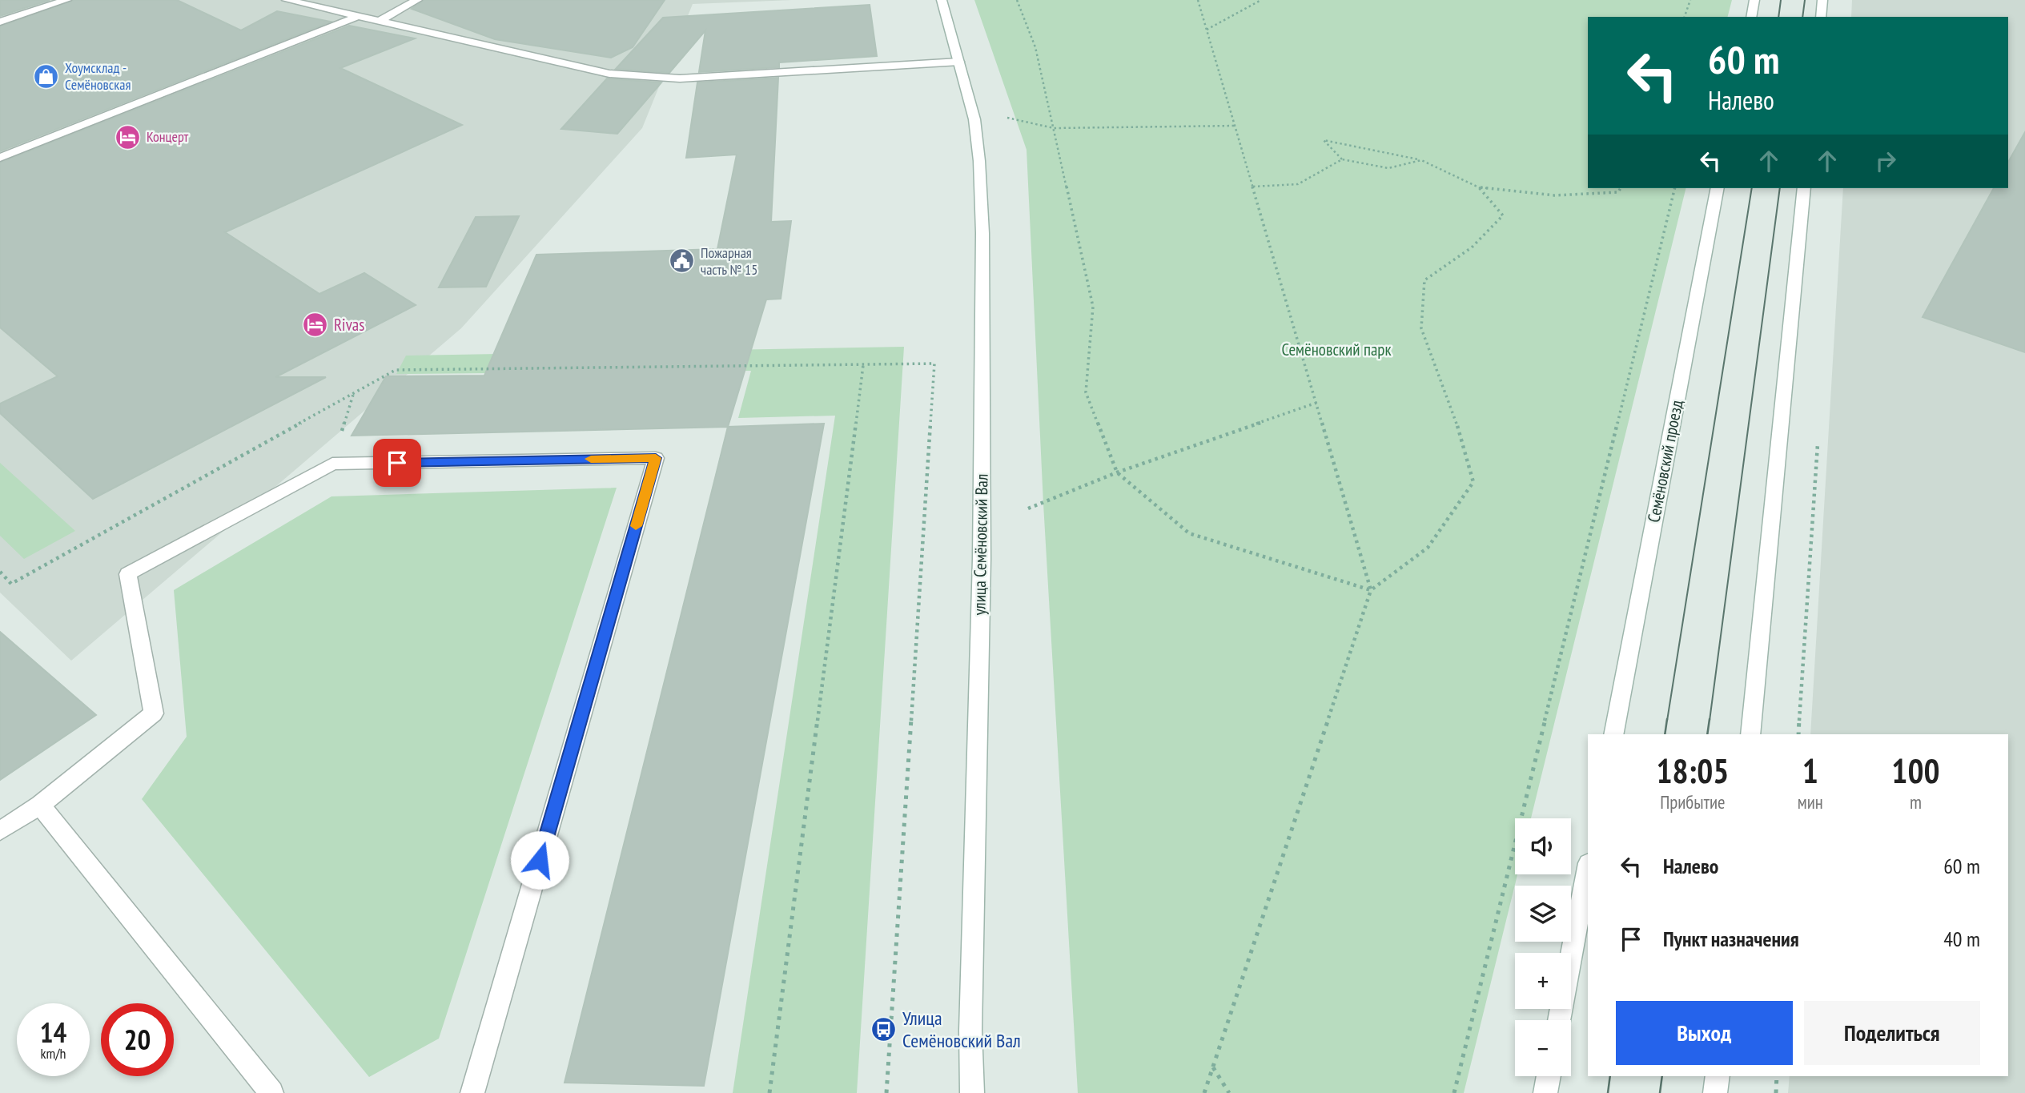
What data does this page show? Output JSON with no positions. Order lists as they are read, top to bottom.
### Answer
{
  "streets": {
    "main road": ["Семёновский проезд", "улица Семёновский Вал"]
  },
  "parks": ["Семёновский парк"],
  "places": {
    "shop": ["Хоумсклад - Семёновская"],
    "hotel": ["Концерт", "Rivas"],
    "public building": ["Пожарная часть № 15"],
    "bus stop": ["Улица Семёновский Вал"]
  },
  "page": {
    "turn": ["60 m", "Налево"],
    "eta": [
      "18:05",
      "Прибытие",
      "1",
      "мин",
      "100",
      "m"
    ],
    "map_buttons": ["+", "−"],
    "list": [
      {
        "name": "Налево",
        "value": "60 m"
      },
      {
        "name": "Пункт назначения",
        "value": "40 m"
      }
    ],
    "buttons": ["Выход", "Поделиться"],
    "speed": "14 km/h",
    "limit": "20"
  }
}
